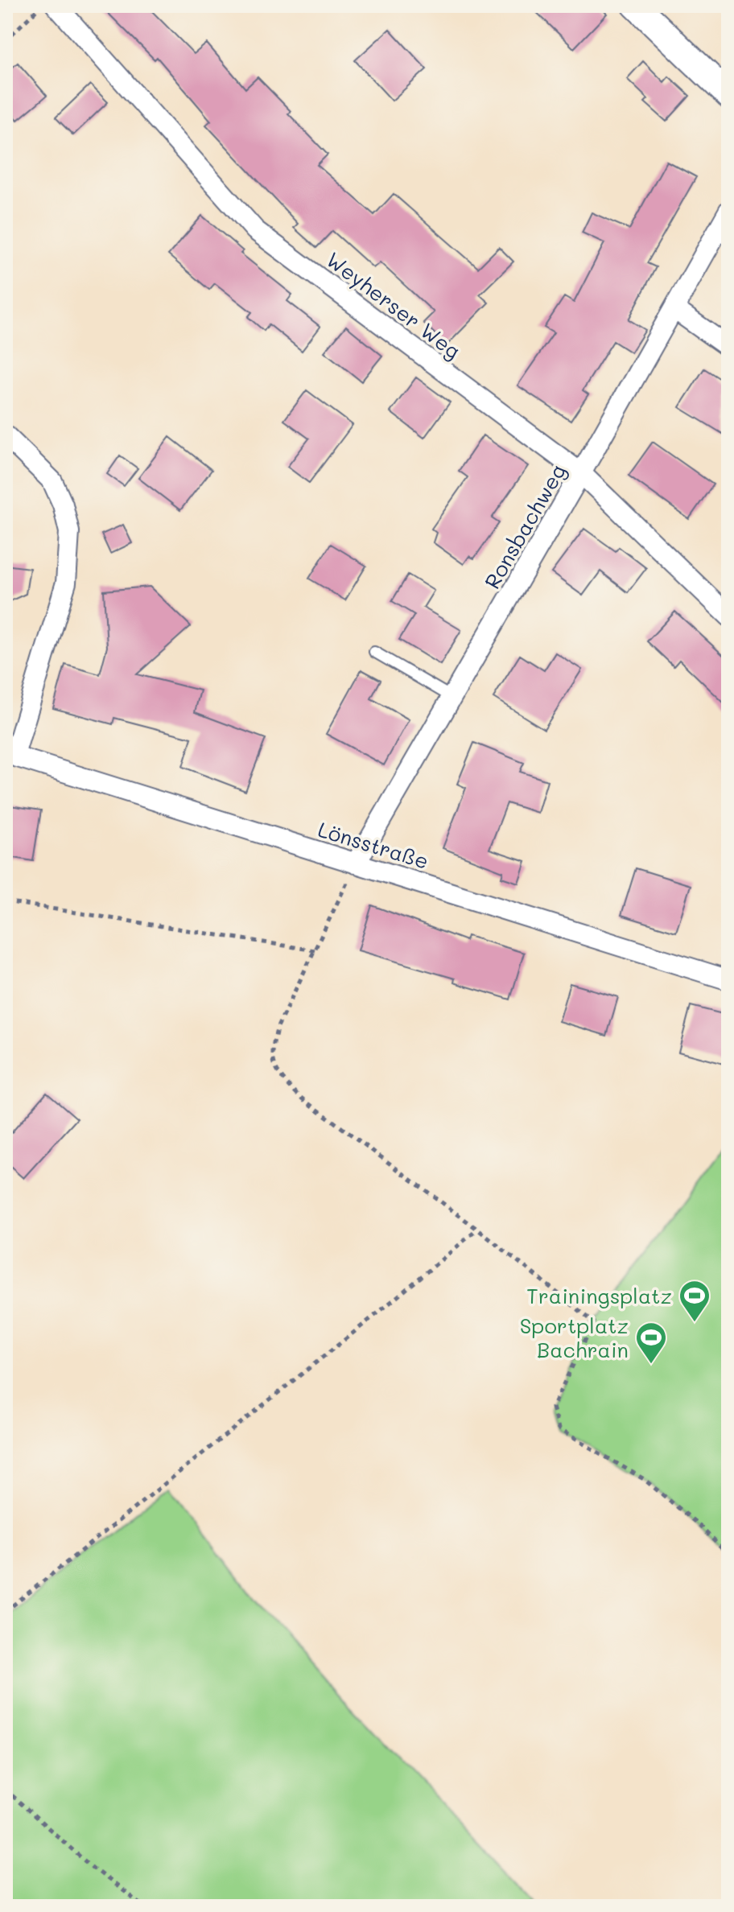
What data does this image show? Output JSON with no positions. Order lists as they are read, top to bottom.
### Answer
{
  "streets": {
    "street": ["Weyherser Weg", "Ronsbachweg", "Lönsstraße"]
  },
  "crossings": [
    ["Weyherser Weg", "Ronsbachweg"],
    ["Ronsbachweg", "Lönsstraße"]
  ],
  "places": {
    "sports": ["Trainingsplatz", "Sportplatz Bachrain"]
  }
}
